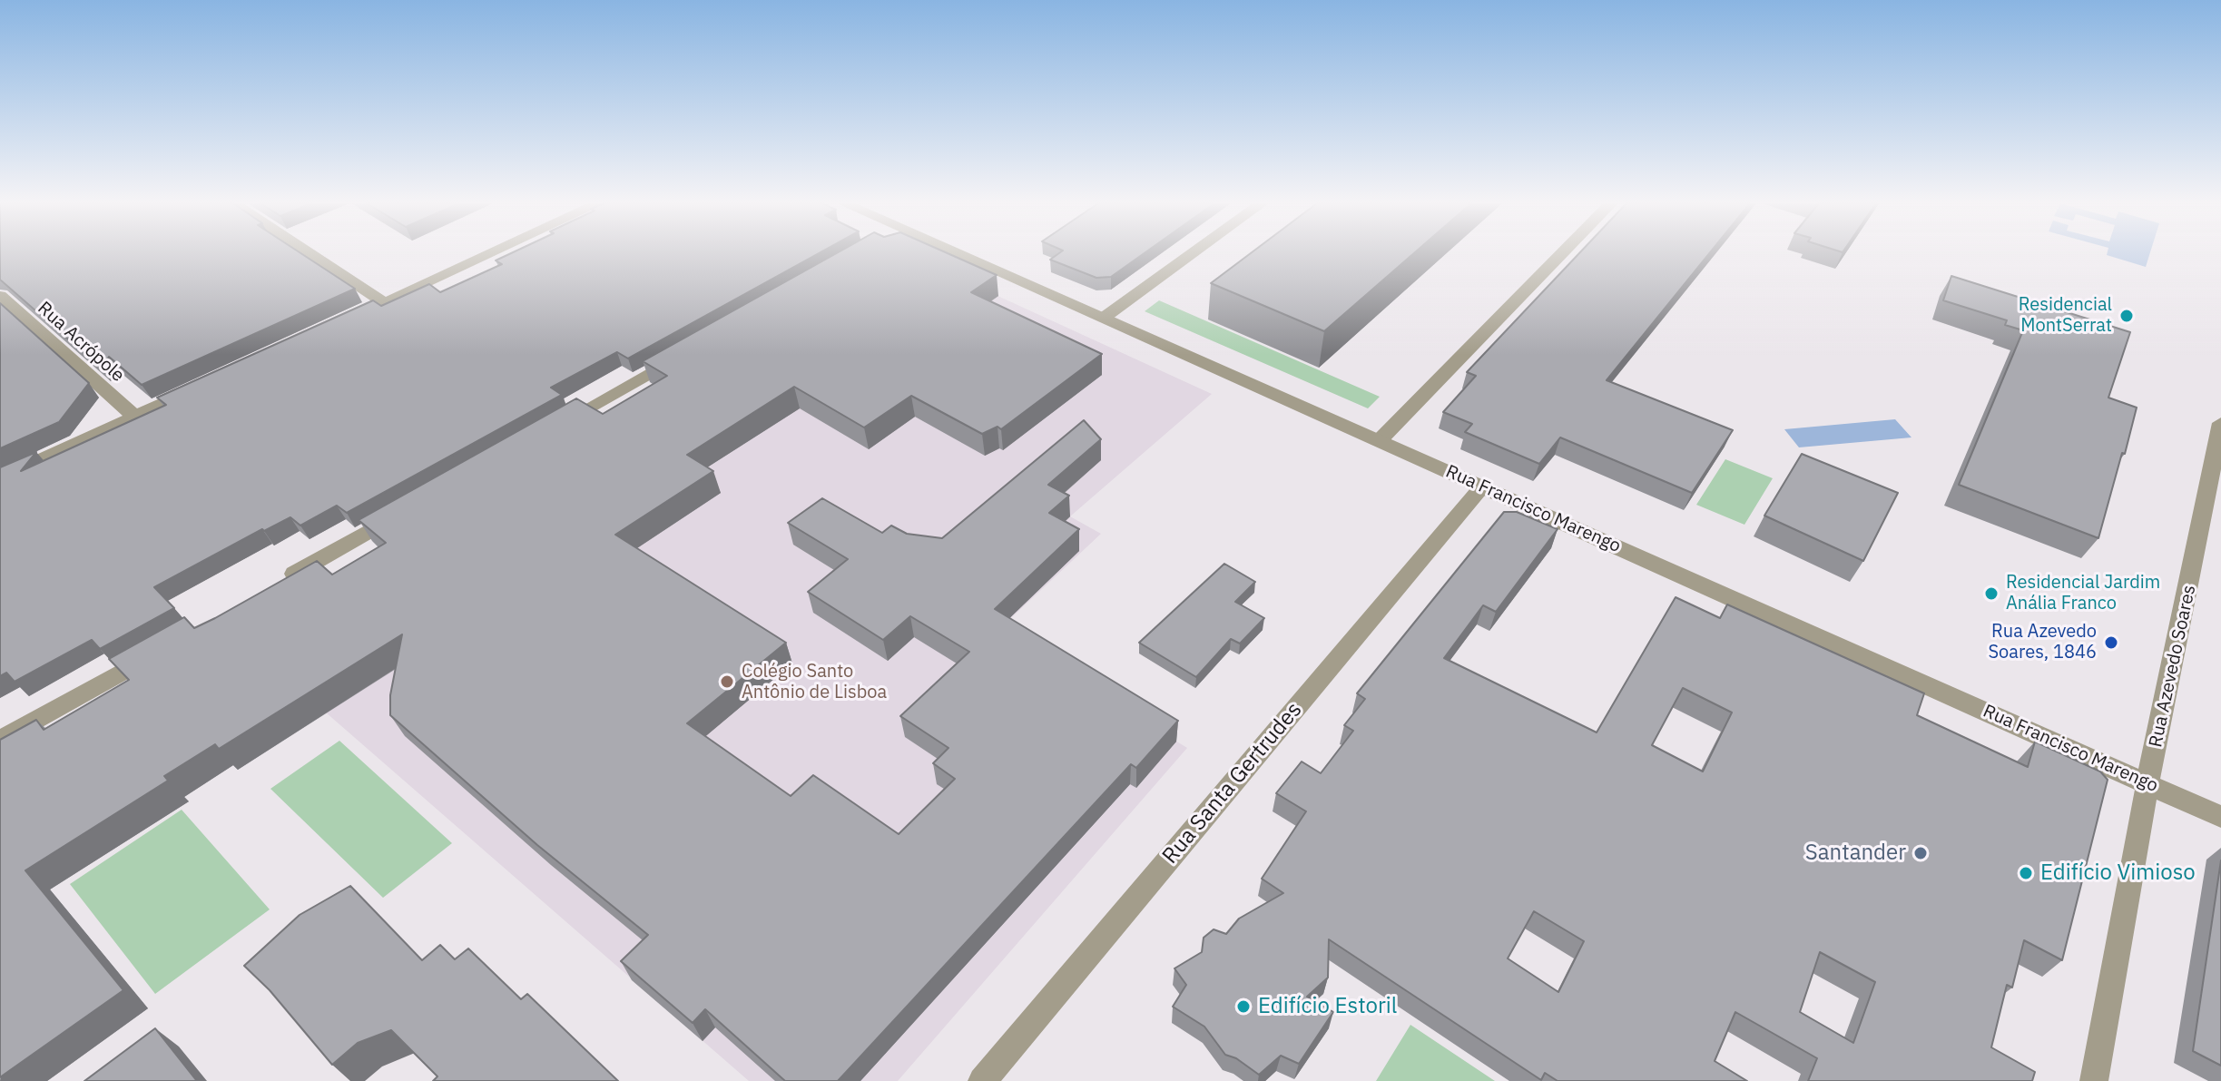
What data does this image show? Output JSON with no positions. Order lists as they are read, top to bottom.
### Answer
{
  "streets": {
    "street": [
      "Rua Acrópole",
      "Rua Francisco Marengo",
      "Rua Azevedo Soares",
      "Rua Santa Gertrudes"
    ]
  },
  "crossings": [
    ["Rua Francisco Marengo", "Rua Azevedo Soares"],
    ["Rua Francisco Marengo", "Rua Santa Gertrudes"]
  ],
  "places": [
    "Residencial MontSerrat",
    "Residencial Jardim Anália Franco",
    "Rua Azevedo Soares, 1846",
    "Colégio Santo Antônio de Lisboa",
    "Santander",
    "Edifício Vimioso",
    "Edifício Estoril"
  ]
}
